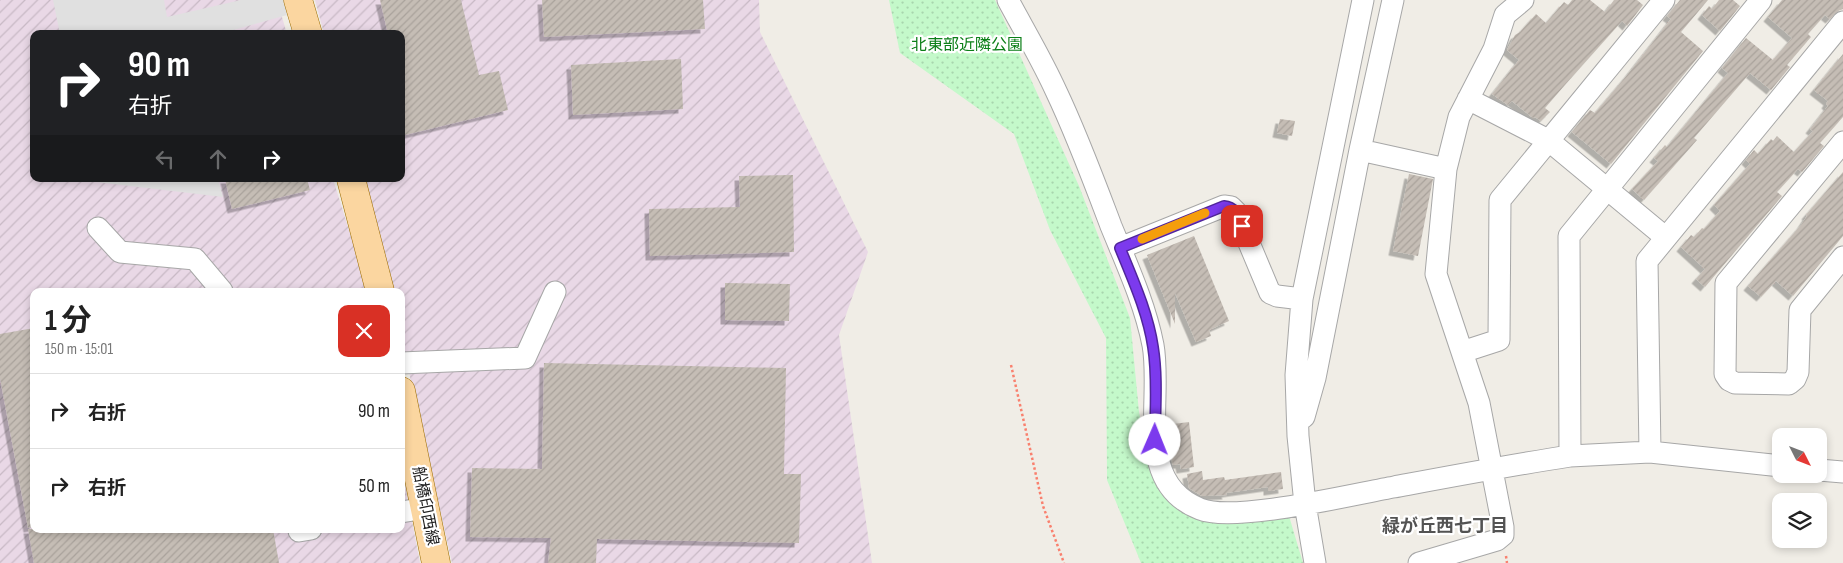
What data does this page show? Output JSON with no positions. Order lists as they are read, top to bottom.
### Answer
{
  "streets": {
    "main road": ["船橋印西線"]
  },
  "districts": ["緑が丘西七丁目"],
  "parks": ["北東部近隣公園"],
  "north": "bottom right",
  "page": {
    "turn": ["90 m", "右折"],
    "heading": ["1 分", "150 m · 15:01"],
    "list": [
      {
        "name": "右折",
        "value": "90 m"
      },
      {
        "name": "右折",
        "value": "50 m"
      }
    ]
  }
}
